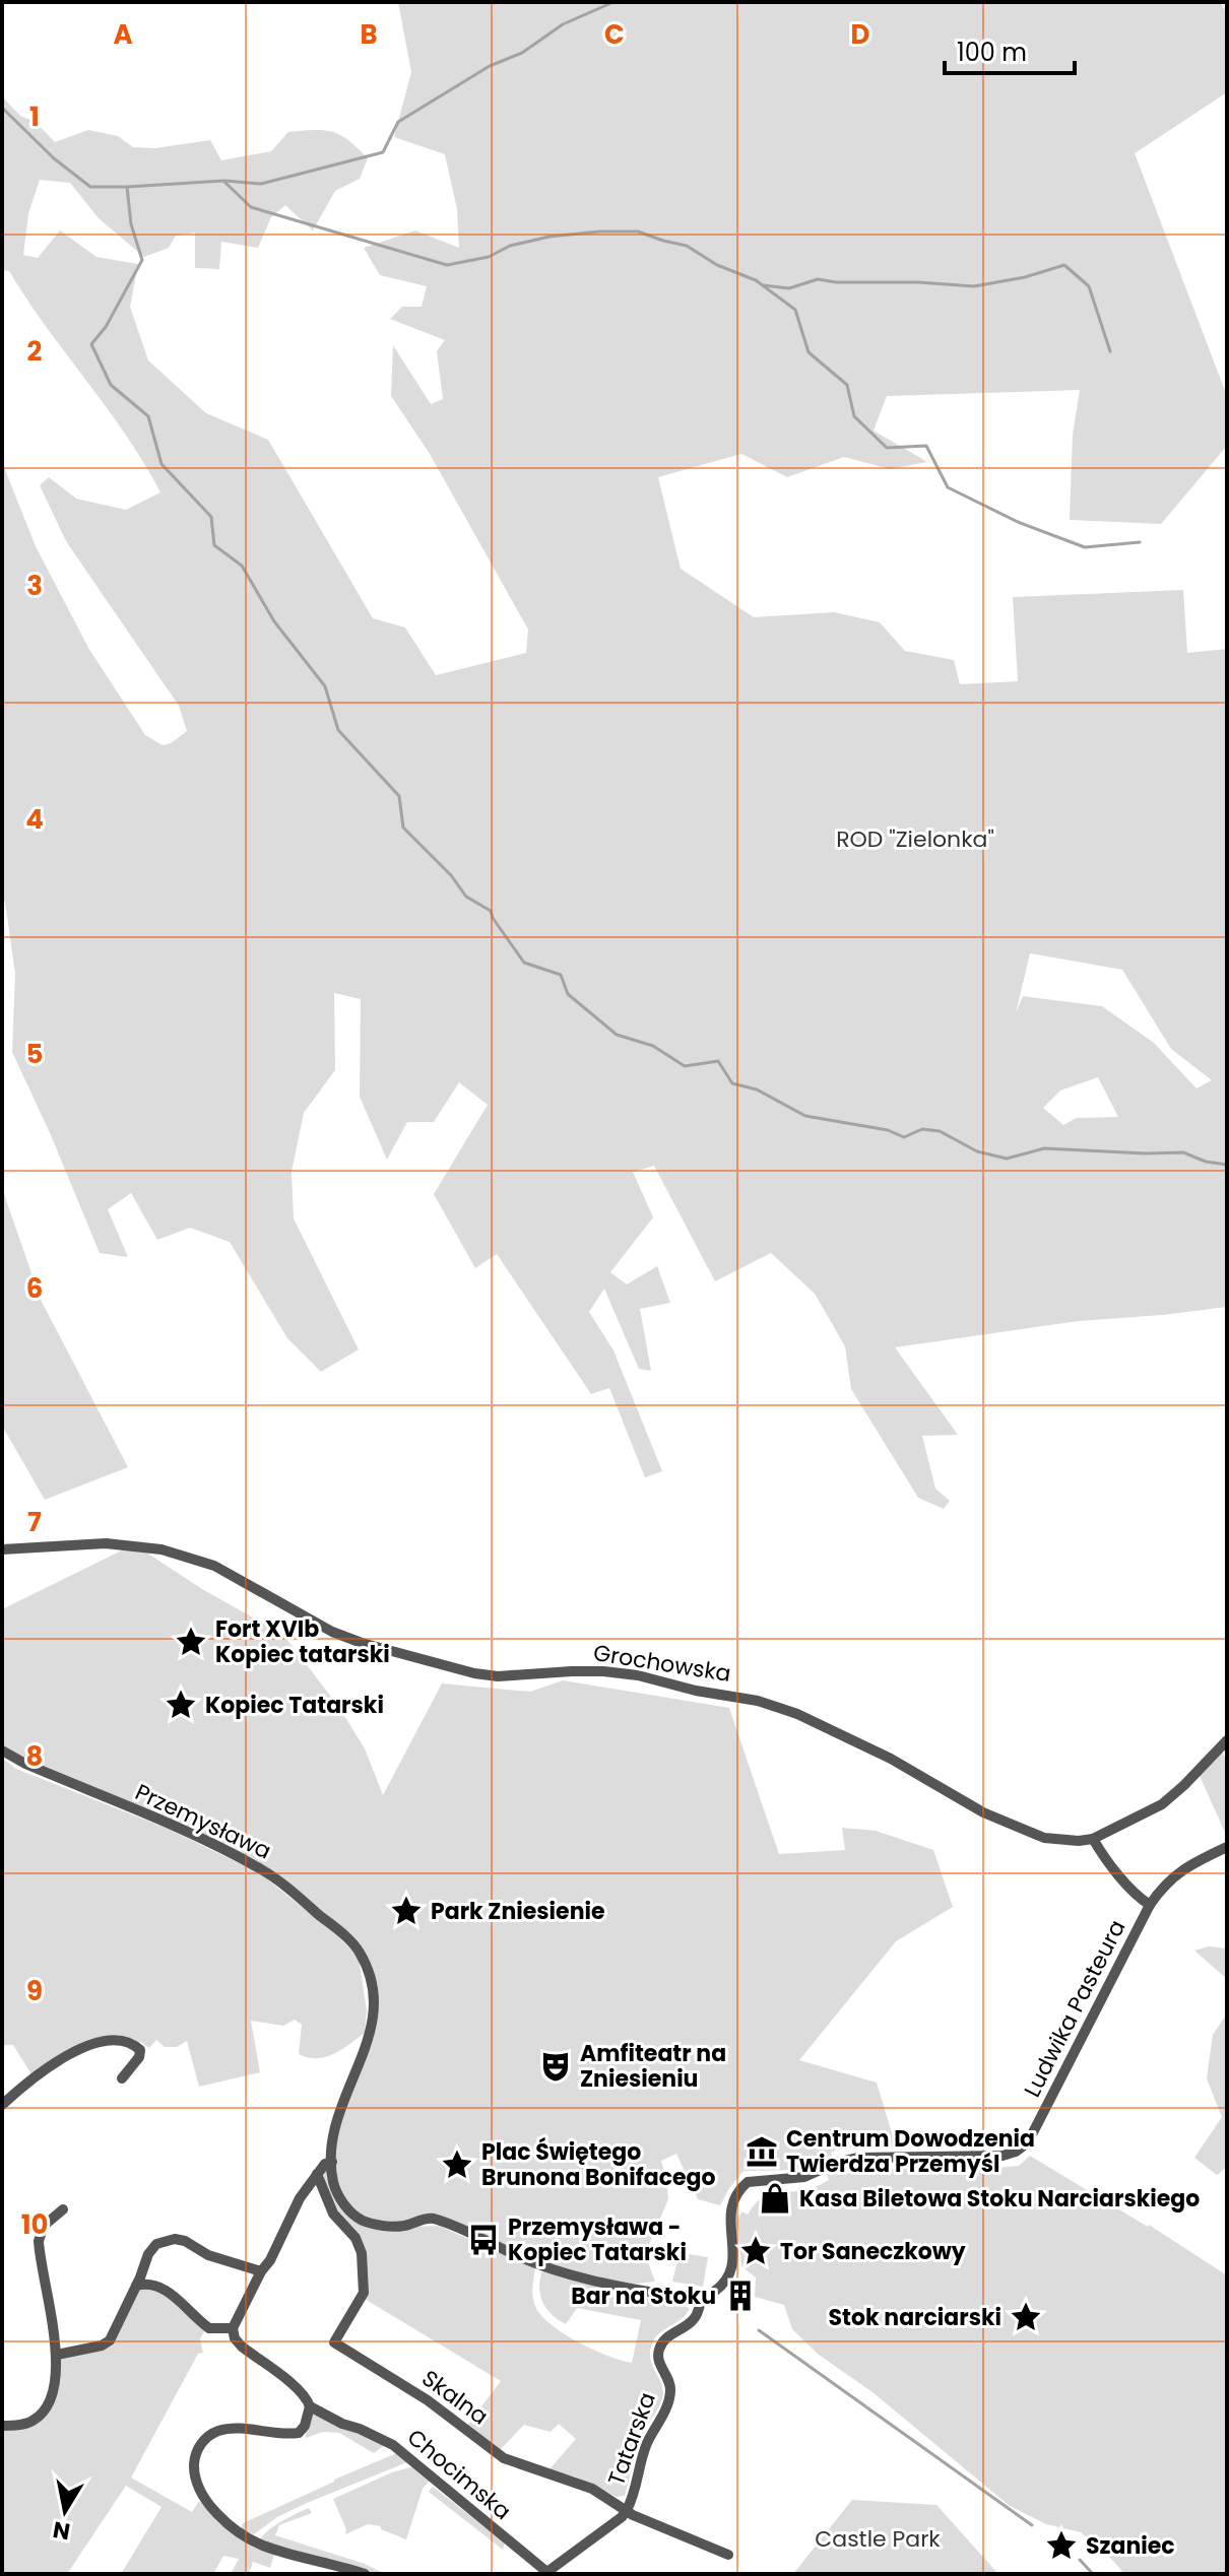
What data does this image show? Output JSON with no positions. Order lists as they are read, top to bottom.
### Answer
{
  "streets": {
    "street": [
      "Grochowska",
      "Przemysława",
      "Ludwika Pasteura",
      "Skalna",
      "Tatarska",
      "Chocimska"
    ]
  },
  "crossings": [
    ["Przemysława", "Ludwika Pasteura"],
    ["Przemysława", "Tatarska"],
    ["Ludwika Pasteura", "Tatarska"],
    ["Skalna", "Tatarska"],
    ["Tatarska", "Chocimska"]
  ],
  "parks": ["ROD \"Zielonka\"", "Castle Park"],
  "places": {
    "place": [
      "Fort XVIb Kopiec tatarski",
      "Kopiec Tatarski",
      "Park Zniesienie",
      "Plac Świętego Brunona Bonifacego",
      "Tor Saneczkowy",
      "Stok narciarski",
      "Szaniec"
    ],
    "theatre": ["Amfiteatr na Zniesieniu"],
    "museum": ["Centrum Dowodzenia Twierdza Przemyśl"],
    "shop": ["Kasa Biletowa Stoku Narciarskiego"],
    "bus stop": ["Przemysława - Kopiec Tatarski"],
    "building": ["Bar na Stoku"]
  },
  "scale_bar": "100 m",
  "north": "bottom",
  "grid": {
    "columns": [
      "A",
      "B",
      "C",
      "D"
    ],
    "rows": [
      "1",
      "2",
      "3",
      "4",
      "5",
      "6",
      "7",
      "8",
      "9",
      "10"
    ]
  }
}
